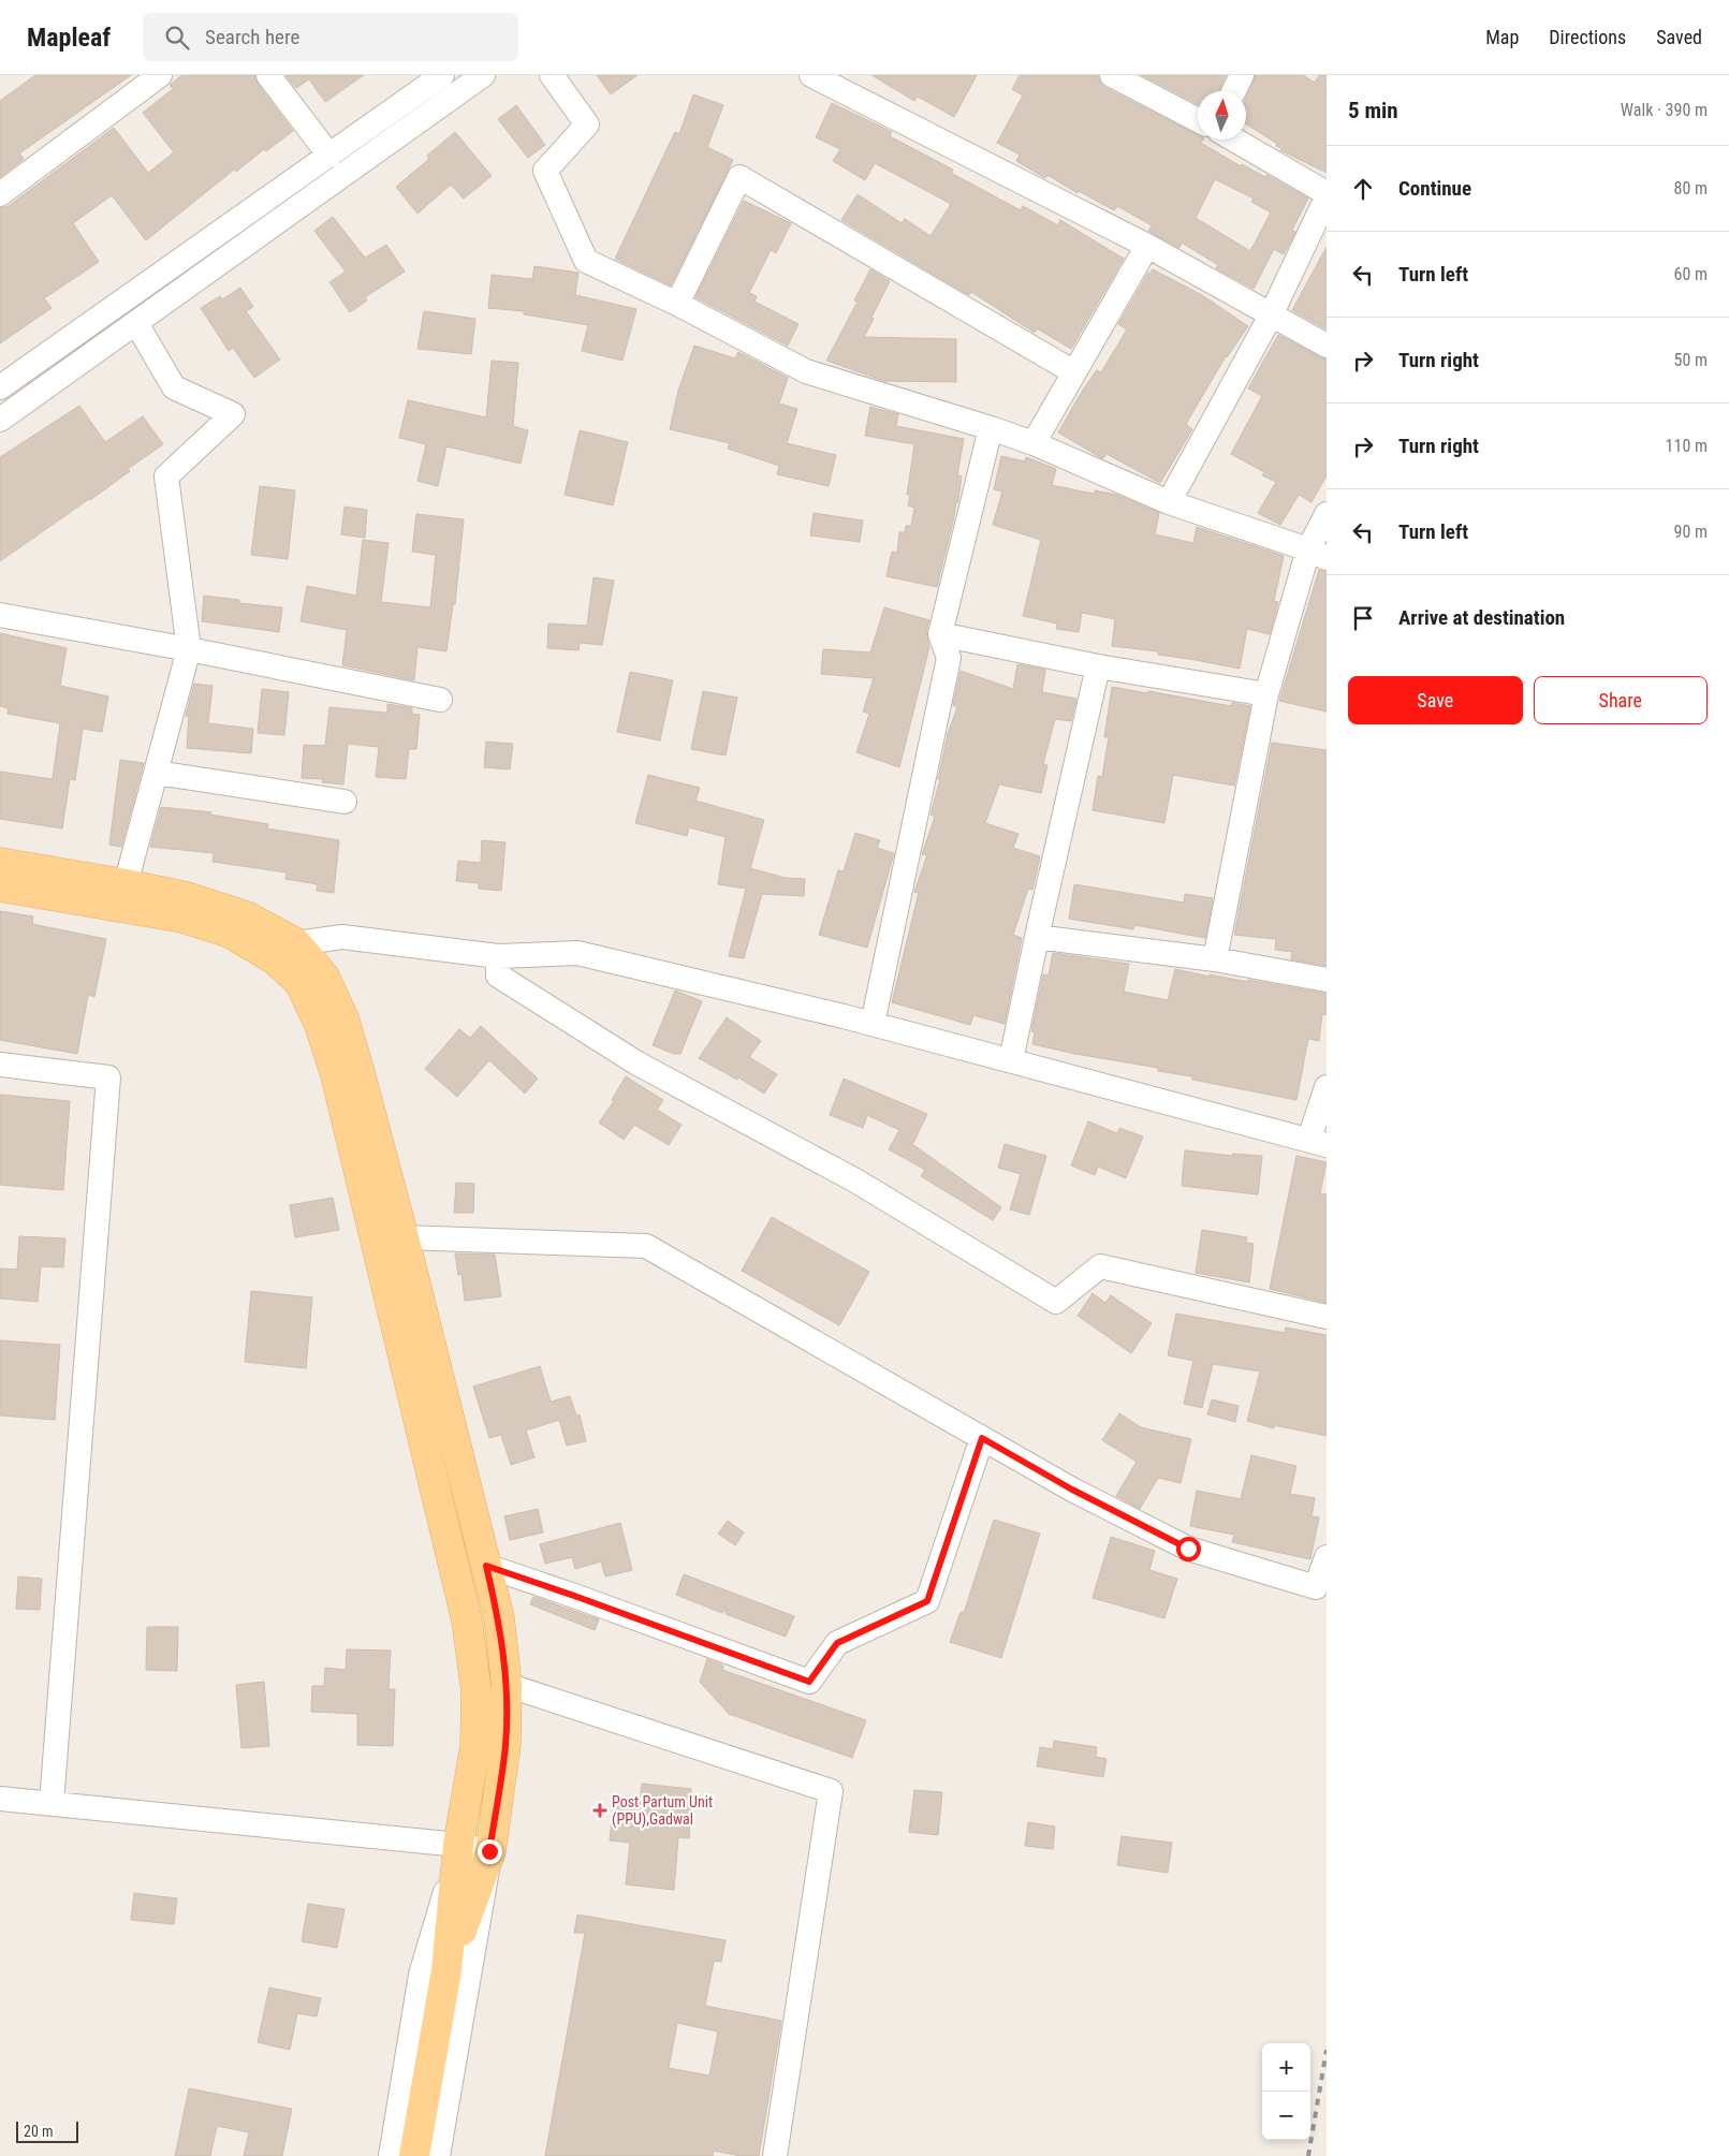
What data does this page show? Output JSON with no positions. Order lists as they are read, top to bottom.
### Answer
{
  "places": {
    "health": ["Post Partum Unit (PPU),Gadwal"]
  },
  "scale_bar": "20 m",
  "north": "top",
  "page": {
    "header": "Mapleaf",
    "search": "Search here",
    "nav": ["Map", "Directions", "Saved"],
    "heading": ["5 min", "Walk · 390 m"],
    "list": [
      ["Continue", "80 m"],
      ["Turn left", "60 m"],
      ["Turn right", "50 m"],
      ["Turn right", "110 m"],
      ["Turn left", "90 m"],
      "Arrive at destination"
    ],
    "buttons": ["Save", "Share"],
    "map_buttons": ["+", "−"],
    "scale": "20 m"
  }
}
